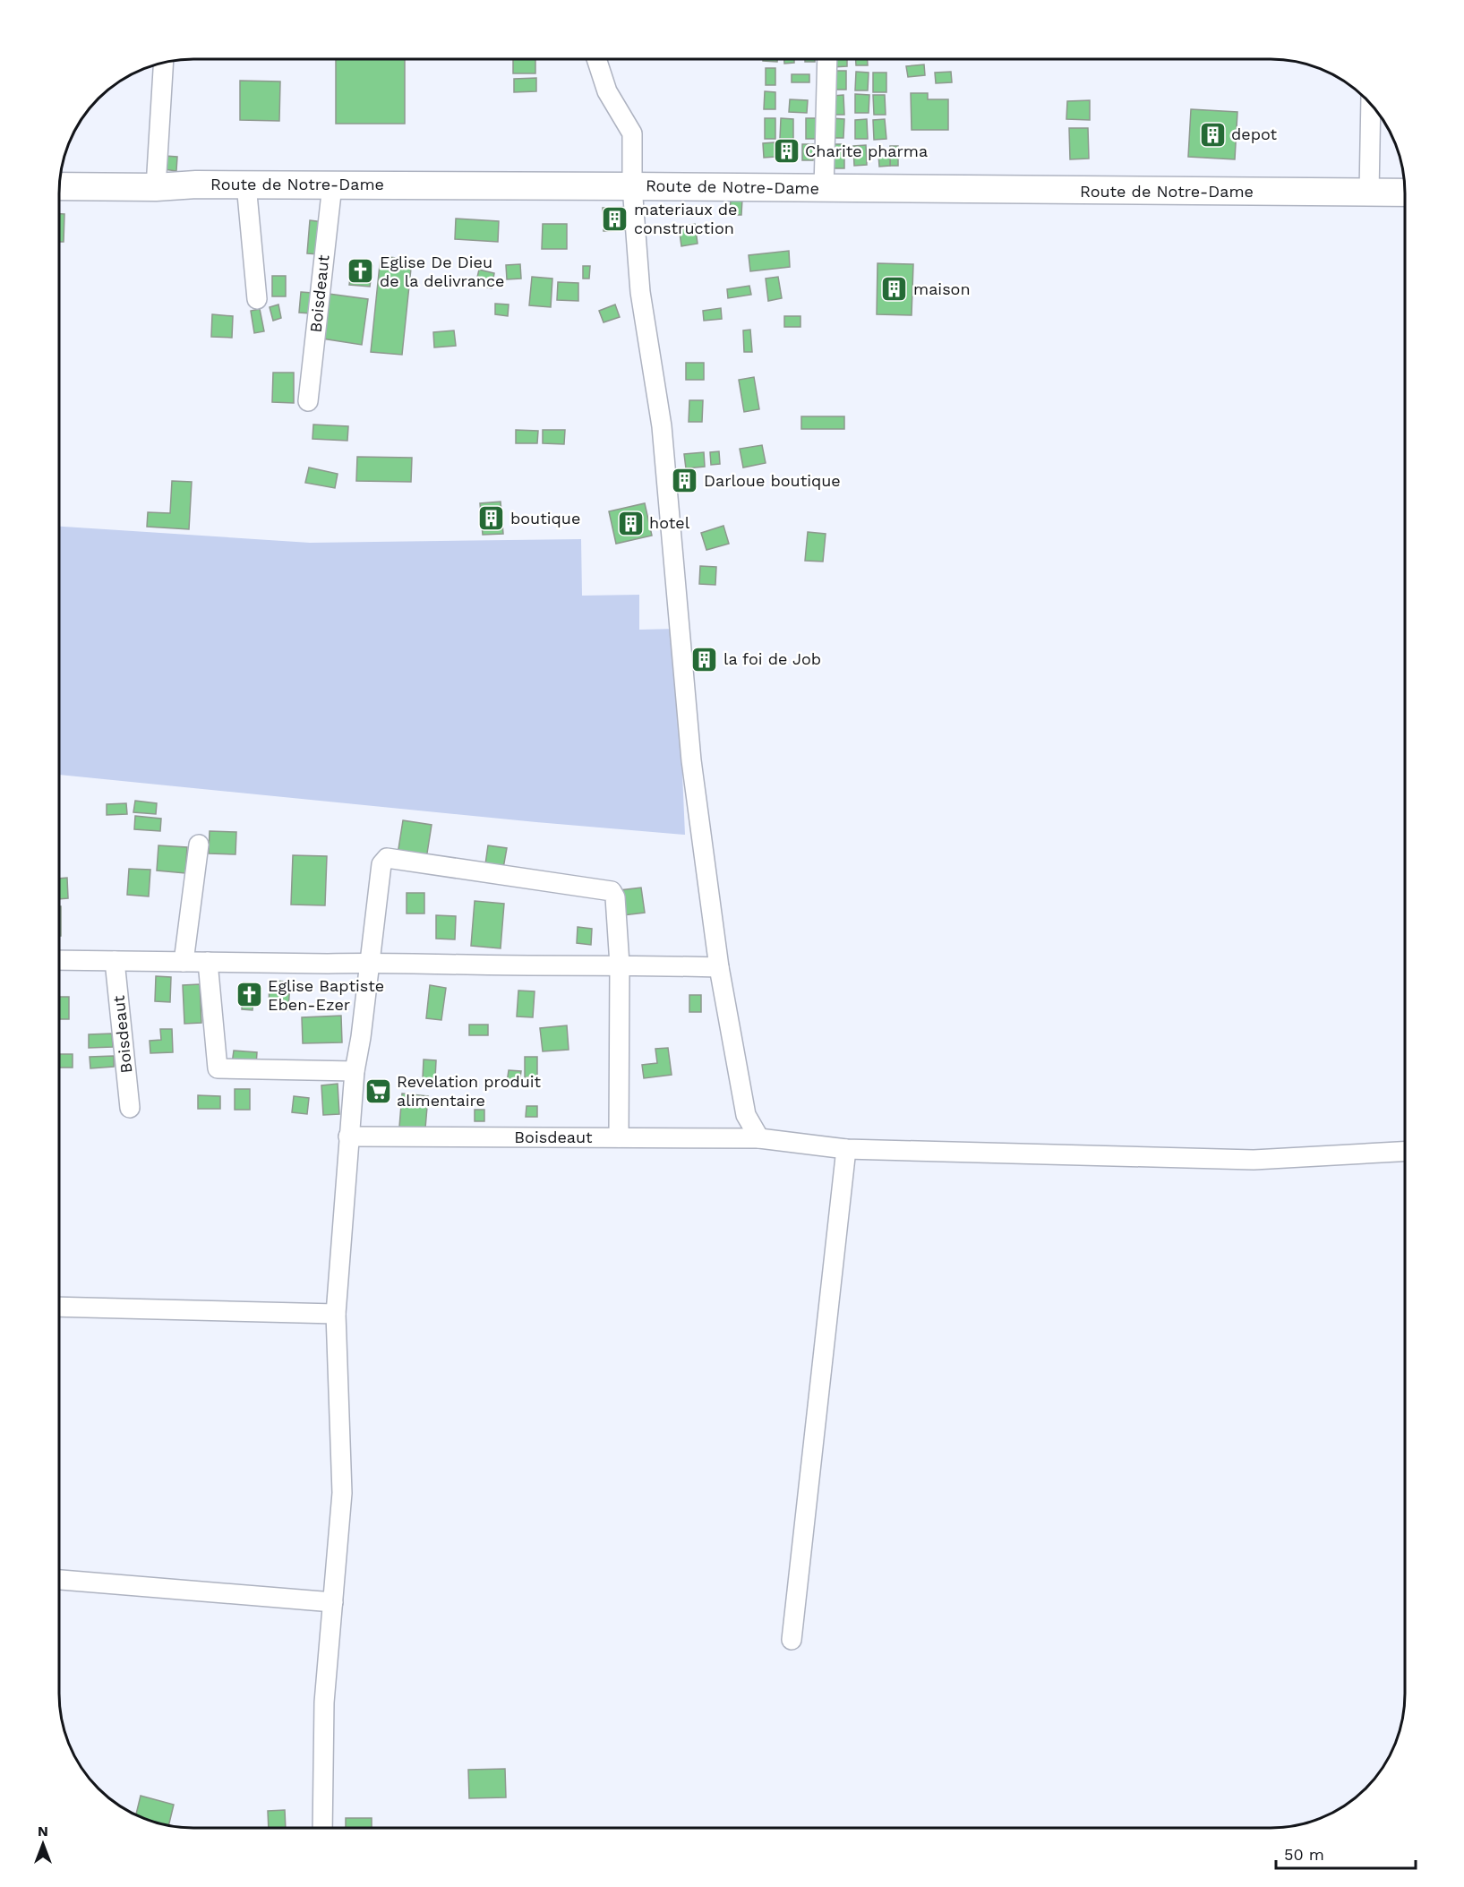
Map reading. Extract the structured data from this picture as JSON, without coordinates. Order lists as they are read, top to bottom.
{
  "streets": {
    "street": ["Route de Notre-Dame", "Boisdeaut"]
  },
  "crossings": [
    ["Route de Notre-Dame", "Boisdeaut"]
  ],
  "places": {
    "building": [
      "depot",
      "Charite pharma",
      "materiaux de construction",
      "maison",
      "Darloue boutique",
      "boutique",
      "hotel",
      "la foi de Job"
    ],
    "church": ["Eglise De Dieu de la delivrance", "Eglise Baptiste Eben-Ezer"],
    "supermarket": ["Revelation produit alimentaire"]
  },
  "scale_bar": "50 m",
  "north": "top"
}
